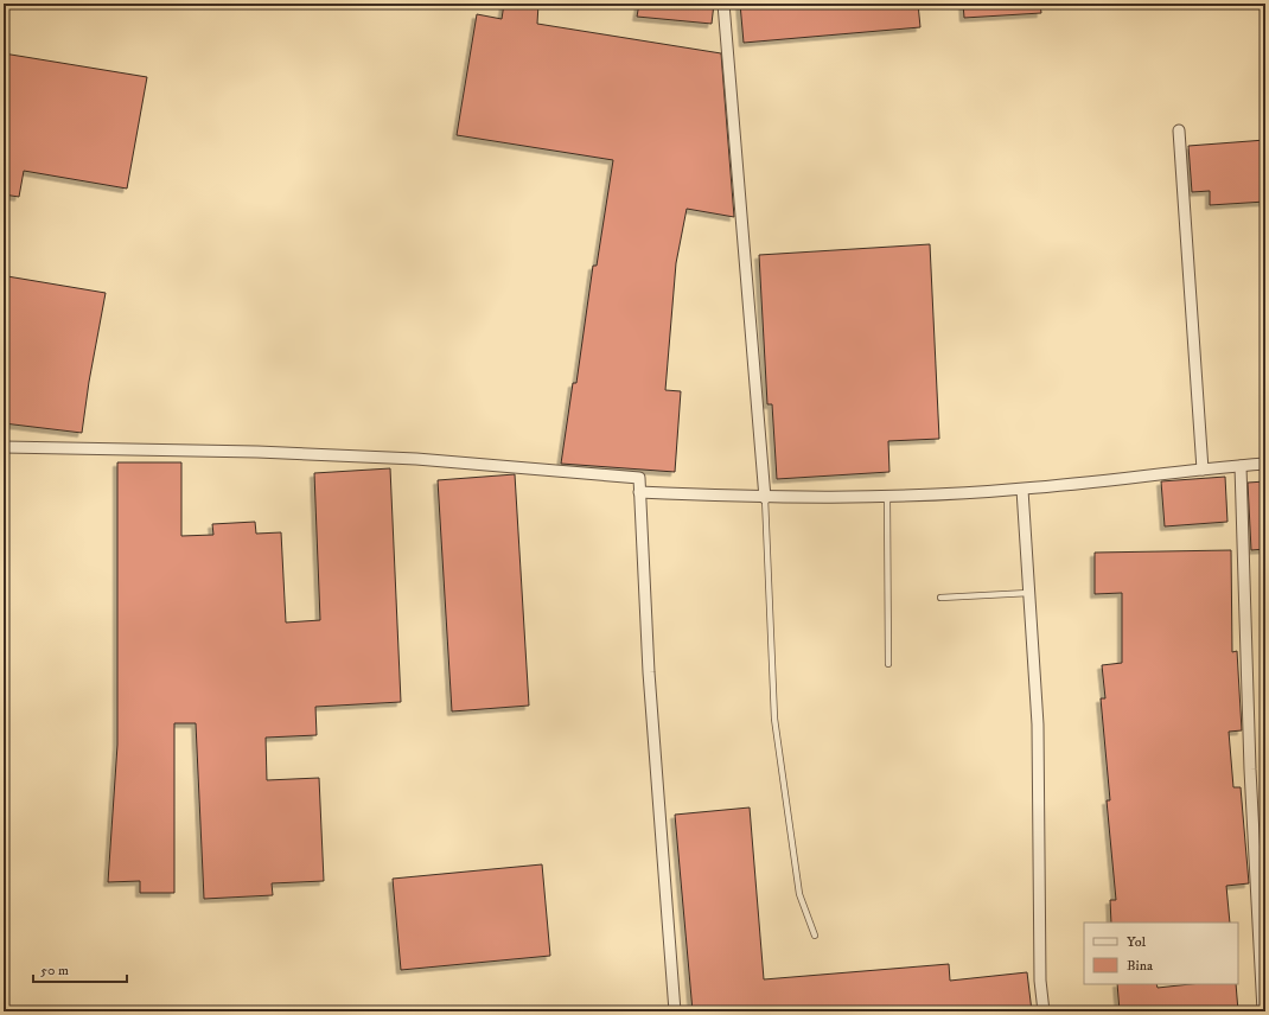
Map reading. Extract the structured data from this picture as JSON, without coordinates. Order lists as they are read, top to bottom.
{
  "legend": ["Yol", "Bina"],
  "scale_bar": "50 m"
}
